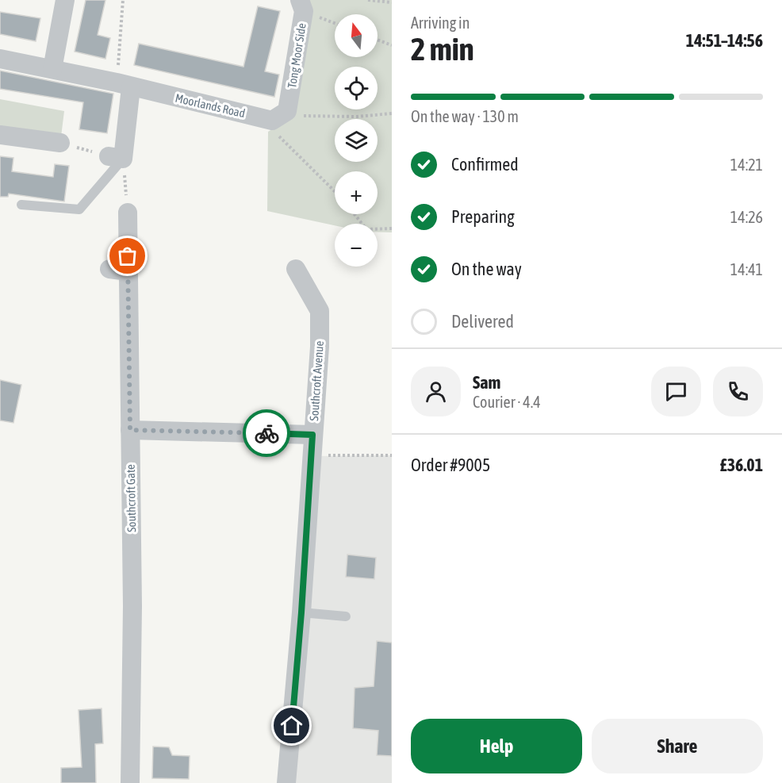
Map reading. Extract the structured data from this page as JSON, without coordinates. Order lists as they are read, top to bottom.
{
  "streets": {
    "street": [
      "Tong Moor Side",
      "Moorlands Road",
      "Southcroft Avenue",
      "Southcroft Gate"
    ]
  },
  "crossings": [
    ["Tong Moor Side", "Moorlands Road"]
  ],
  "north": "top",
  "page": {
    "heading": ["2 min", "Arriving in", "14:51–14:56"],
    "panel": [
      "Sam",
      "Courier · 4.4",
      "Order #9005",
      "£36.01"
    ],
    "map_buttons": ["+", "−"],
    "bar": "On the way · 130 m",
    "list": [
      ["Confirmed", "14:21"],
      ["Preparing", "14:26"],
      ["On the way", "14:41"],
      "Delivered"
    ],
    "buttons": ["Help", "Share"]
  }
}
